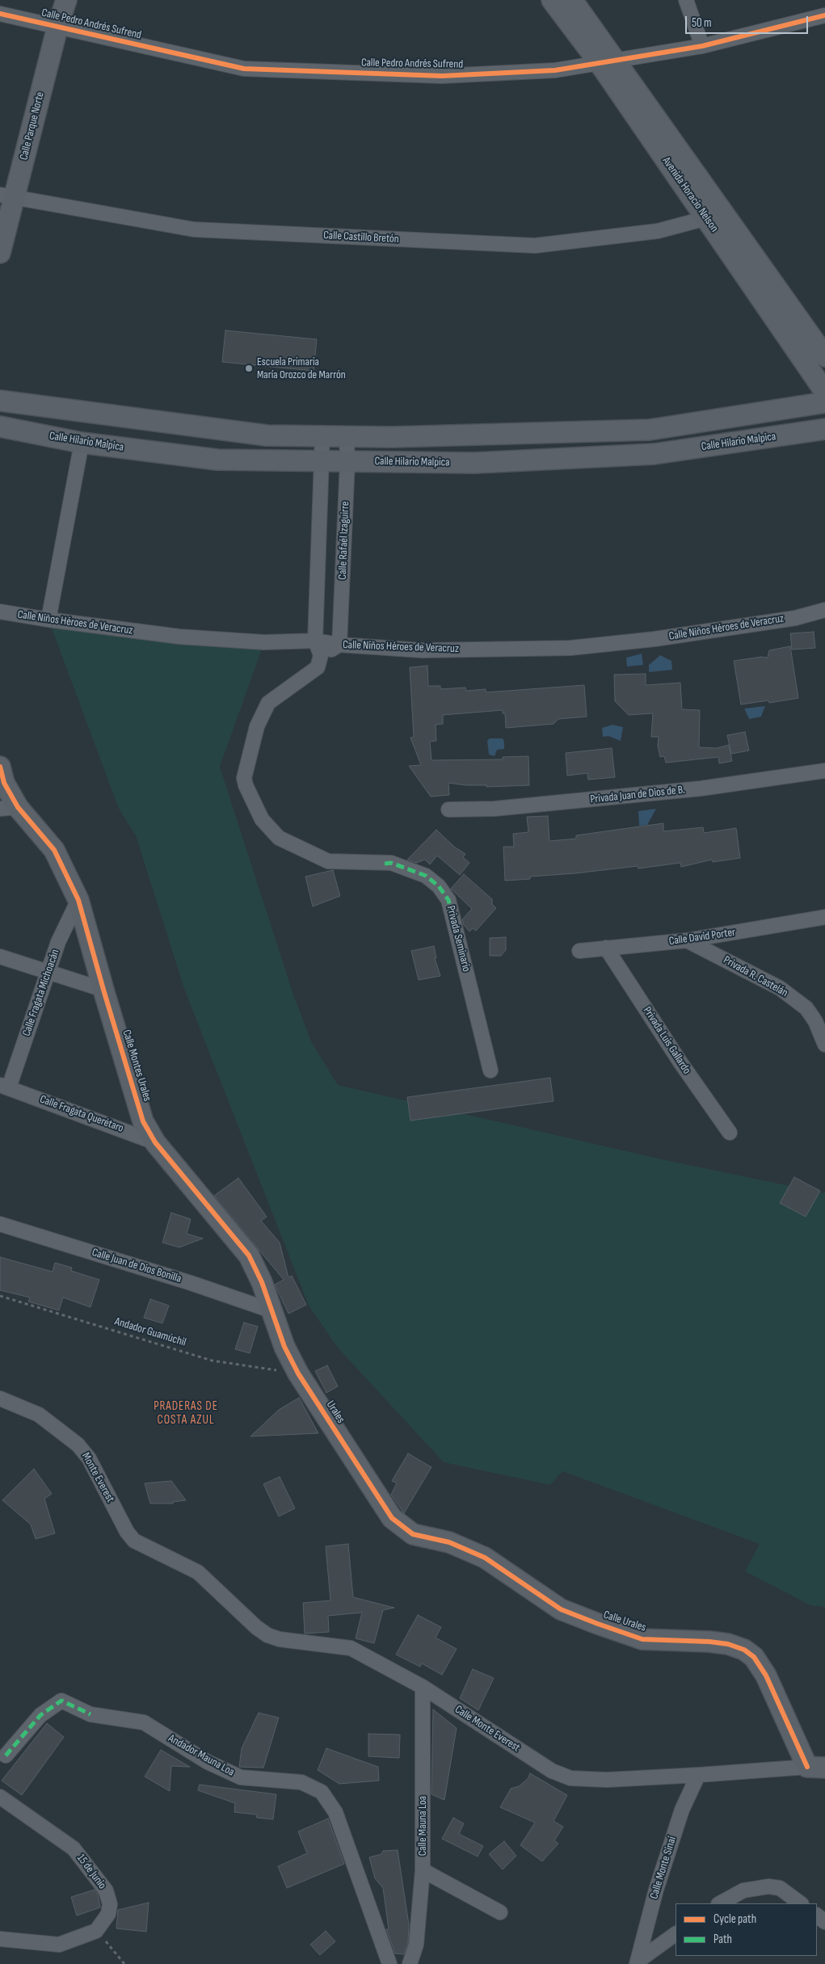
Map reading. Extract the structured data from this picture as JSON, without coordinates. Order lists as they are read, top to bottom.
{
  "streets": {
    "street": [
      "Calle Pedro Andrés Sufrend",
      "Calle Parque Norte",
      "Avenida Horacio Nelson",
      "Calle Castillo Bretón",
      "Calle Hilario Malpica",
      "Calle Rafaél Izaguirre",
      "Calle Niños Héroes de Veracruz",
      "Privada Juan de Dios de B.",
      "Calle David Porter",
      "Privada Seminario",
      "Privada R. Castelán",
      "Calle Fragata Michoacán",
      "Privada Luis Gallardo",
      "Calle Montes Urales",
      "Calle Fragata Querétaro",
      "Calle Juan de Dios Bonilla",
      "Urales",
      "Monte Everest",
      "Calle Urales",
      "Calle Monte Everest",
      "Andador Mauna Loa",
      "Calle Mauna Loa",
      "Calle Monte Sinaí",
      "15 de Junio"
    ],
    "path": ["Andador Guamúchil"]
  },
  "crossings": [
    ["Calle Pedro Andrés Sufrend", "Calle Parque Norte"],
    ["Calle Pedro Andrés Sufrend", "Avenida Horacio Nelson"],
    ["Calle Parque Norte", "Calle Castillo Bretón"],
    ["Avenida Horacio Nelson", "Calle Castillo Bretón"],
    ["Calle Hilario Malpica", "Calle Rafaél Izaguirre"],
    ["Calle Rafaél Izaguirre", "Calle Niños Héroes de Veracruz"],
    ["Calle David Porter", "Privada R. Castelán"],
    ["Calle David Porter", "Privada Luis Gallardo"],
    ["Calle Fragata Michoacán", "Calle Montes Urales"],
    ["Calle Fragata Michoacán", "Calle Fragata Querétaro"],
    ["Calle Montes Urales", "Calle Fragata Querétaro"],
    ["Calle Montes Urales", "Calle Juan de Dios Bonilla"],
    ["Calle Montes Urales", "Urales"],
    ["Calle Juan de Dios Bonilla", "Urales"],
    ["Andador Guamúchil", "Urales"],
    ["Urales", "Calle Urales"],
    ["Monte Everest", "Calle Monte Everest"],
    ["Calle Urales", "Calle Monte Everest"],
    ["Calle Monte Everest", "Calle Mauna Loa"],
    ["Calle Monte Everest", "Calle Monte Sinaí"]
  ],
  "districts": ["PRADERAS DE COSTA AZUL"],
  "places": ["Escuela Primaria María Orozco de Marrón"],
  "legend": ["Cycle path", "Path"],
  "scale_bar": "50 m"
}
